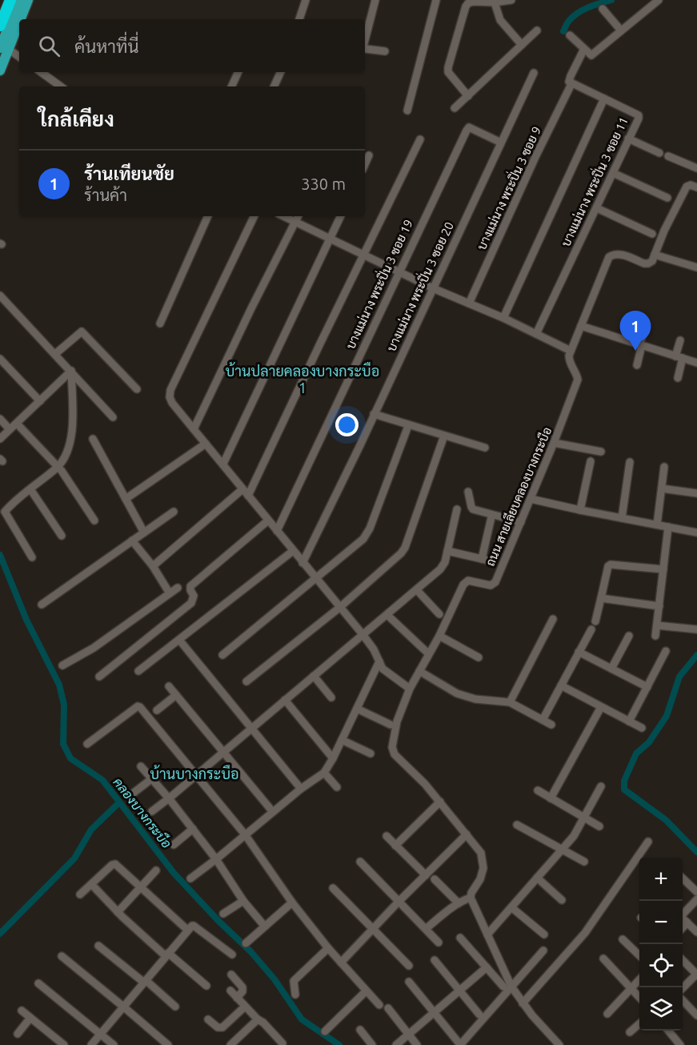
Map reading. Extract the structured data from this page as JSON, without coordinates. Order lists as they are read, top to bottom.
{
  "streets": {
    "street": [
      "บางแม่นาง พระปิ่น 3 ซอย 11",
      "บางแม่นาง พระปิ่น 3 ซอย 9",
      "บางแม่นาง พระปิ่น 3 ซอย 19",
      "บางแม่นาง พระปิ่น 3 ซอย 20",
      "ถนน สายเลียบคลองบางกระบือ"
    ]
  },
  "crossings": [
    ["บางแม่นาง พระปิ่น 3 ซอย 11", "บางแม่นาง พระปิ่น 3 ซอย 9"],
    ["บางแม่นาง พระปิ่น 3 ซอย 19", "บางแม่นาง พระปิ่น 3 ซอย 20"]
  ],
  "districts": ["บ้านปลายคลองบางกระบือ 1", "บ้านบางกระบือ"],
  "water": ["คลองบางกระบือ"],
  "page": {
    "search": "ค้นหาที่นี่",
    "heading": "ใกล้เคียง",
    "list": [
      {
        "mark": "1",
        "name": "ร้านเทียนชัย",
        "note": "ร้านค้า",
        "value": "330 m"
      }
    ],
    "pins": "1",
    "map_buttons": ["+", "−"]
  }
}
